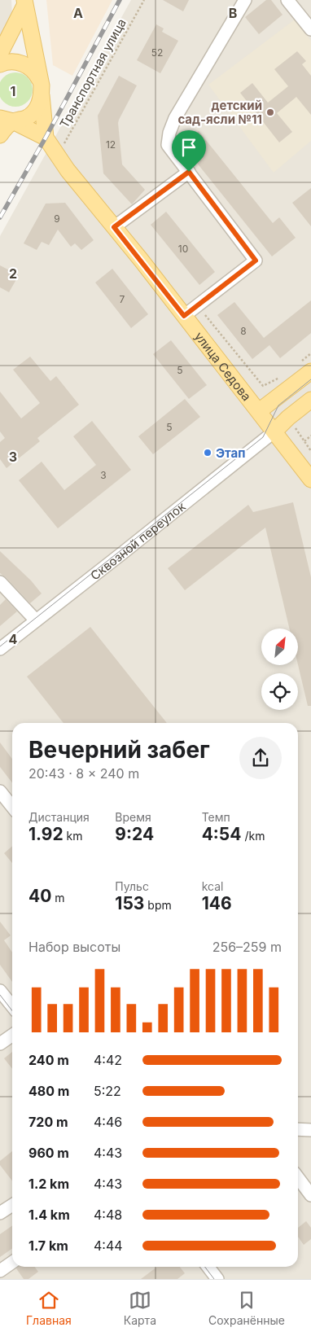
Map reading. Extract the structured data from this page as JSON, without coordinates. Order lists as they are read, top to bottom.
{
  "streets": {
    "main road": ["улица Седова"],
    "street": ["Сквозной переулок"],
    "path": ["Транспортная улица"]
  },
  "crossings": [
    ["Транспортная улица", "улица Седова"],
    ["улица Седова", "Сквозной переулок"]
  ],
  "places": ["детский сад-ясли №11", "Этап"],
  "house_numbers": [
    "52",
    "12",
    "9",
    "10",
    "7",
    "8",
    "5",
    "5",
    "3"
  ],
  "north": "top right",
  "page": {
    "heading": ["Вечерний забег", "20:43 · 8 × 240 m"],
    "stats": [
      ["Дистанция", "1.92 km"],
      ["Время", "9:24"],
      ["Темп", "4:54 /km"],
      ["40 m"],
      ["Пульс", "153 bpm"],
      ["kcal", "146"]
    ],
    "chart": ["Набор высоты", "256–259 m"],
    "list": [
      {
        "name": "240 m",
        "note": "4:42"
      },
      {
        "name": "480 m",
        "note": "5:22"
      },
      {
        "name": "720 m",
        "note": "4:46"
      },
      {
        "name": "960 m",
        "note": "4:43"
      },
      {
        "name": "1.2 km",
        "note": "4:43"
      },
      {
        "name": "1.4 km",
        "note": "4:48"
      },
      {
        "name": "1.7 km",
        "note": "4:44"
      }
    ],
    "tabs": ["Главная", "Карта", "Сохранённые"]
  },
  "grid": {
    "columns": ["A", "B"],
    "rows": [
      "1",
      "2",
      "3",
      "4"
    ]
  }
}
